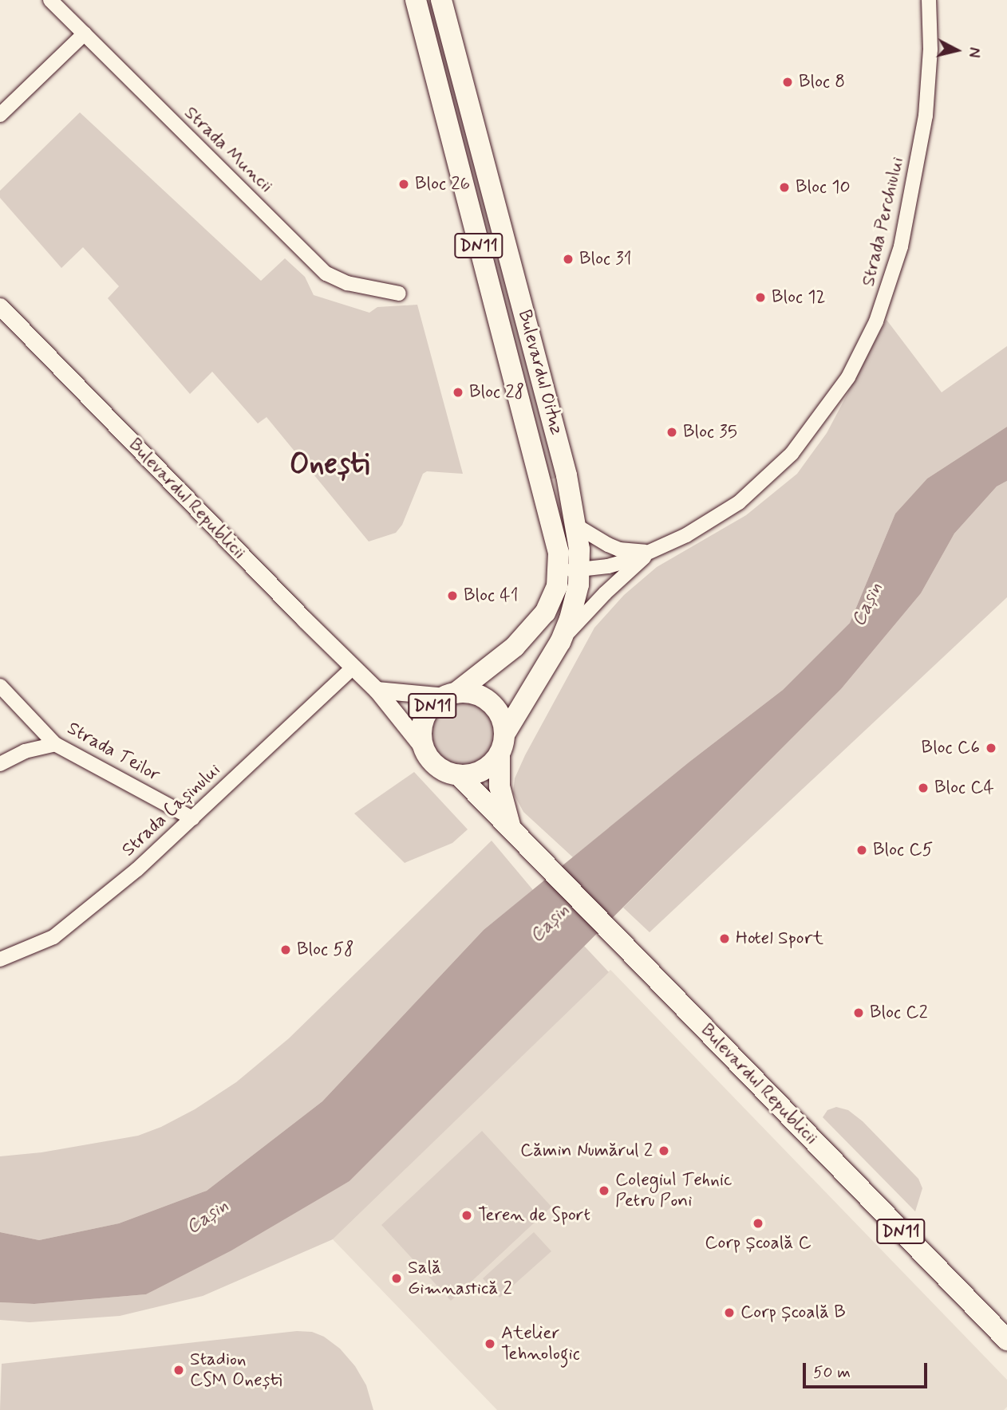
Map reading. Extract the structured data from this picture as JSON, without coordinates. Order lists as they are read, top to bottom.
{
  "streets": {
    "main road": ["DN11", "Bulevardul Oituz", "Bulevardul Republicii"],
    "street": [
      "Strada Muncii",
      "Strada Perchiului",
      "Strada Teilor",
      "Strada Cașinului"
    ]
  },
  "crossings": [
    ["Strada Perchiului", "Bulevardul Oituz"],
    ["DN11", "Bulevardul Oituz"],
    ["DN11", "Bulevardul Republicii"],
    ["Bulevardul Oituz", "Bulevardul Republicii"],
    ["Bulevardul Republicii", "Strada Cașinului"],
    ["Strada Teilor", "Strada Cașinului"]
  ],
  "districts": ["Onești"],
  "water": ["Cașin"],
  "places": [
    "Bloc 8",
    "Bloc 26",
    "Bloc 10",
    "Bloc 31",
    "Bloc 12",
    "Bloc 28",
    "Bloc 35",
    "Bloc 41",
    "Bloc C6",
    "Bloc C4",
    "Bloc C5",
    "Hotel Sport",
    "Bloc 58",
    "Bloc C2",
    "Cămin Numărul 2",
    "Colegiul Tehnic Petru Poni",
    "Teren de Sport",
    "Corp Școală C",
    "Sală Gimnastică 2",
    "Corp Școală B",
    "Atelier Tehnologic",
    "Stadion CSM Onești"
  ],
  "scale_bar": "50 m",
  "north": "right"
}
